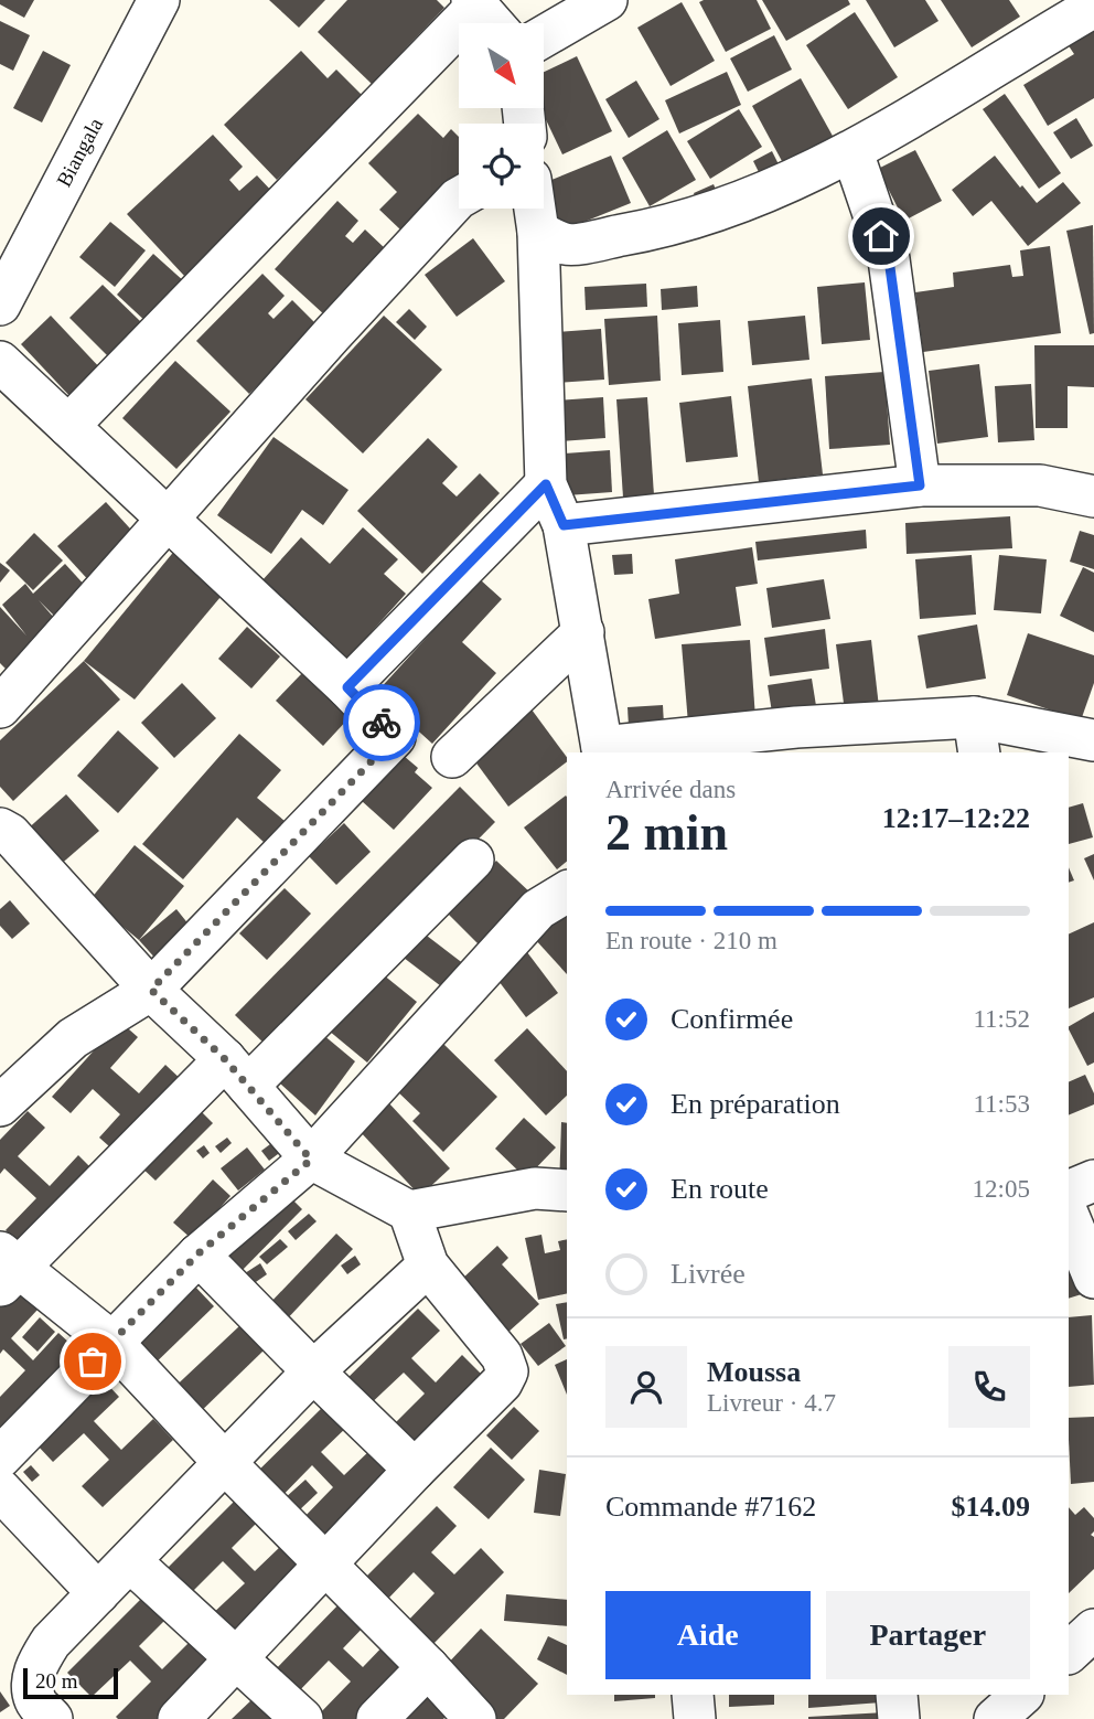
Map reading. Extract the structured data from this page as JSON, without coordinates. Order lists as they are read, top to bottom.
{
  "streets": {
    "street": ["Biangala"]
  },
  "scale_bar": "20 m",
  "north": "bottom right",
  "page": {
    "heading": ["2 min", "Arrivée dans", "12:17–12:22"],
    "panel": [
      "Moussa",
      "Livreur · 4.7",
      "Commande #7162",
      "$14.09"
    ],
    "bar": "En route · 210 m",
    "list": [
      ["Confirmée", "11:52"],
      ["En préparation", "11:53"],
      ["En route", "12:05"],
      "Livrée"
    ],
    "buttons": ["Aide", "Partager"],
    "scale": "20 m"
  }
}
